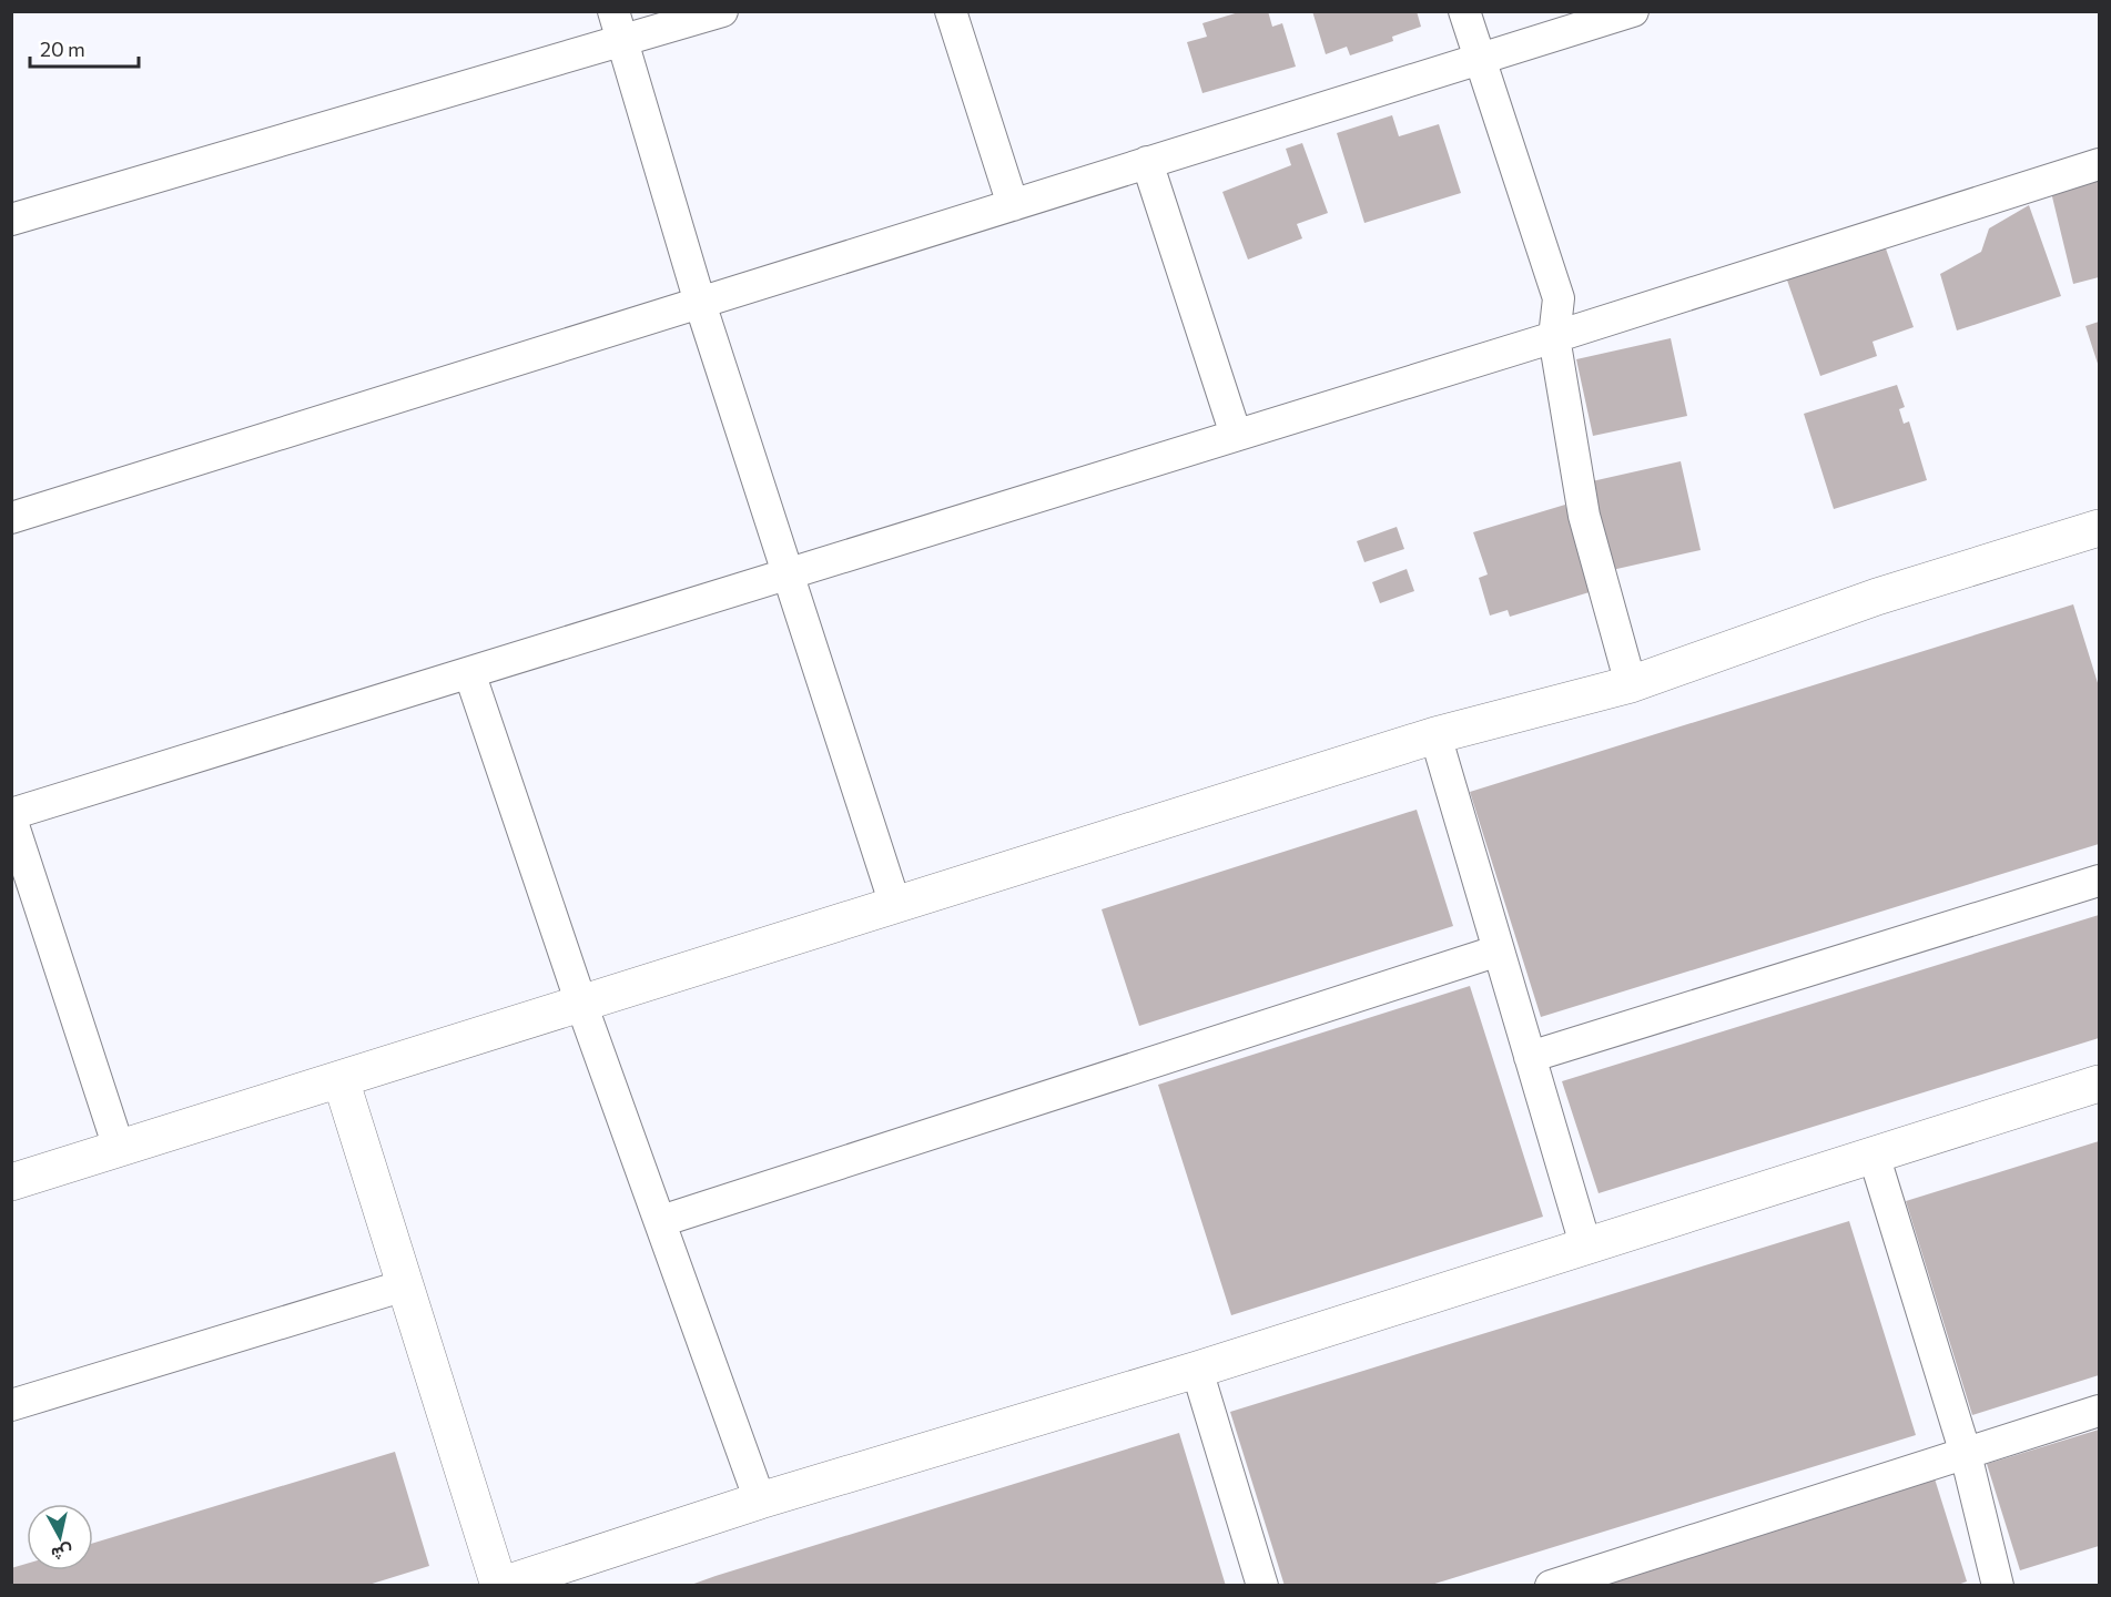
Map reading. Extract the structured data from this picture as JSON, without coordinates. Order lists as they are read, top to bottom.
{
  "scale_bar": "20 m",
  "north": "bottom"
}
